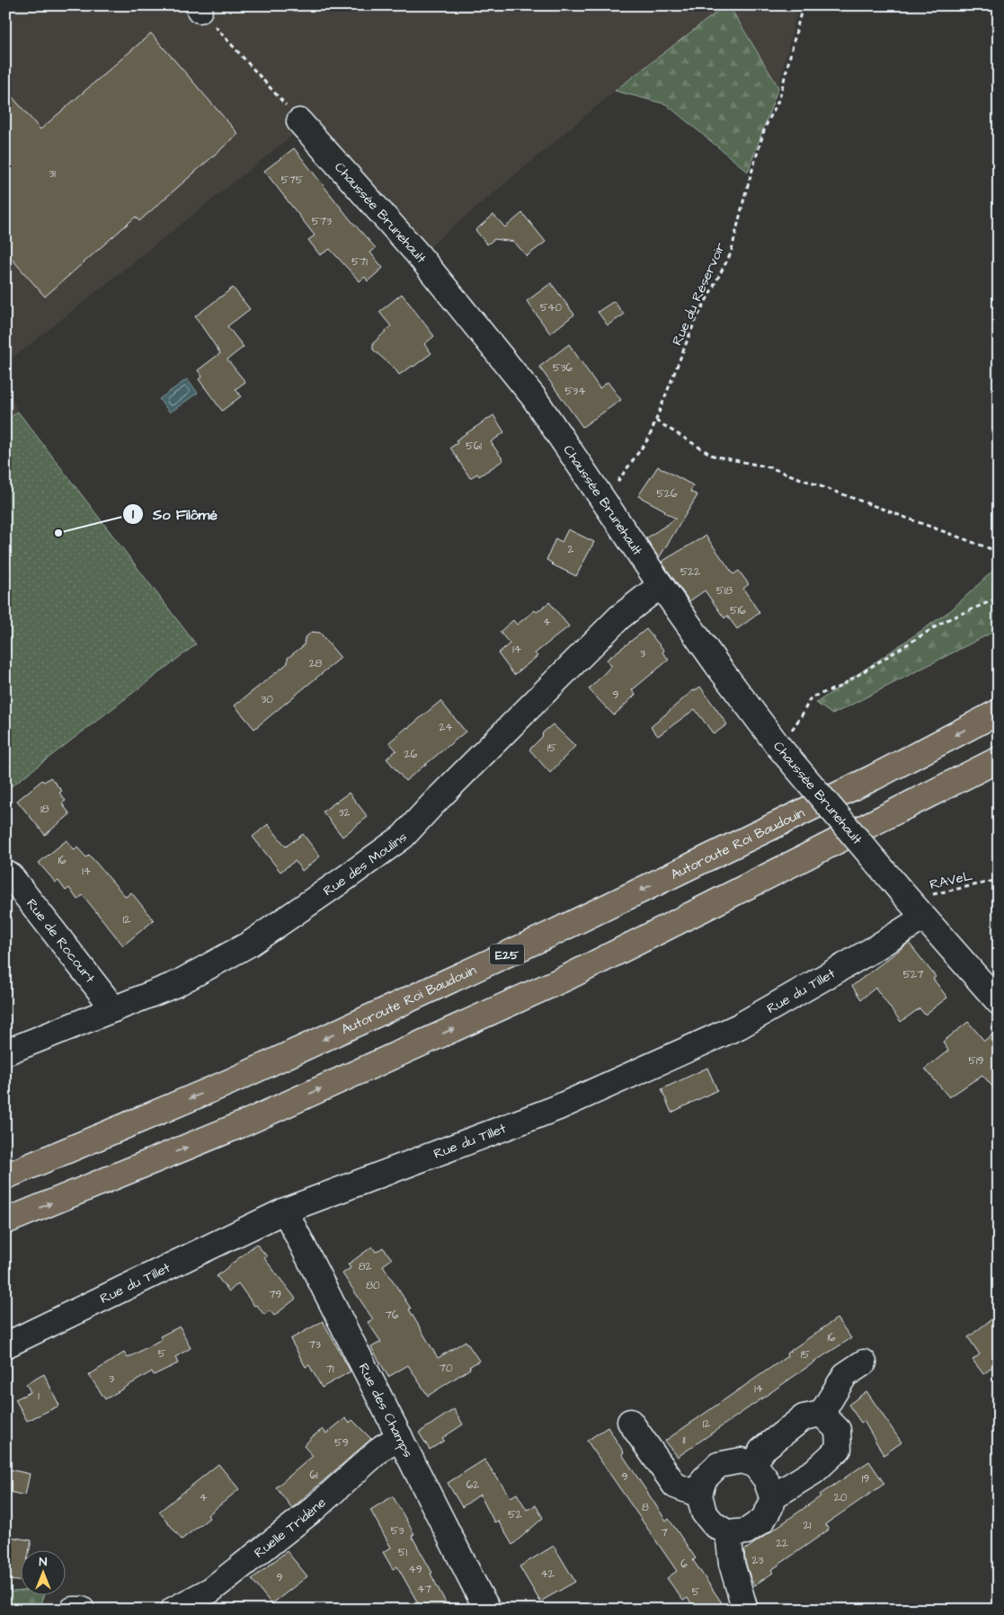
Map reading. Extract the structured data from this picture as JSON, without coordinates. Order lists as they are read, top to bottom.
{
  "streets": {
    "highway": ["Autoroute Roi Baudouin", "E25"],
    "street": [
      "Chaussée Brunehault",
      "Rue des Moulins",
      "Rue de Rocourt",
      "Rue du Tillet",
      "Rue des Champs",
      "Ruelle Tridène"
    ],
    "path": ["Rue du Réservoir", "RAVeL"]
  },
  "crossings": [
    ["Chaussée Brunehault", "Rue du Réservoir"],
    ["Chaussée Brunehault", "Rue des Moulins"],
    ["Chaussée Brunehault", "RAVeL"],
    ["Chaussée Brunehault", "Rue du Tillet"],
    ["Rue des Moulins", "Rue de Rocourt"],
    ["RAVeL", "Rue du Tillet"],
    ["Rue du Tillet", "Rue des Champs"],
    ["Rue des Champs", "Ruelle Tridène"]
  ],
  "places": ["So Filômé"],
  "house_numbers": [
    "31",
    "575",
    "573",
    "571",
    "540",
    "536",
    "534",
    "561",
    "526",
    "2",
    "522",
    "518",
    "516",
    "4",
    "14",
    "3",
    "28",
    "9",
    "30",
    "24",
    "15",
    "26",
    "18",
    "32",
    "16",
    "14",
    "12",
    "527",
    "519",
    "82",
    "80",
    "79",
    "76",
    "16",
    "73",
    "5",
    "15",
    "70",
    "71",
    "3",
    "14",
    "1",
    "12",
    "11",
    "59",
    "61",
    "9",
    "19",
    "62",
    "4",
    "20",
    "8",
    "52",
    "21",
    "53",
    "7",
    "22",
    "51",
    "23",
    "6",
    "49",
    "42",
    "9",
    "47",
    "5"
  ],
  "north": "top"
}
